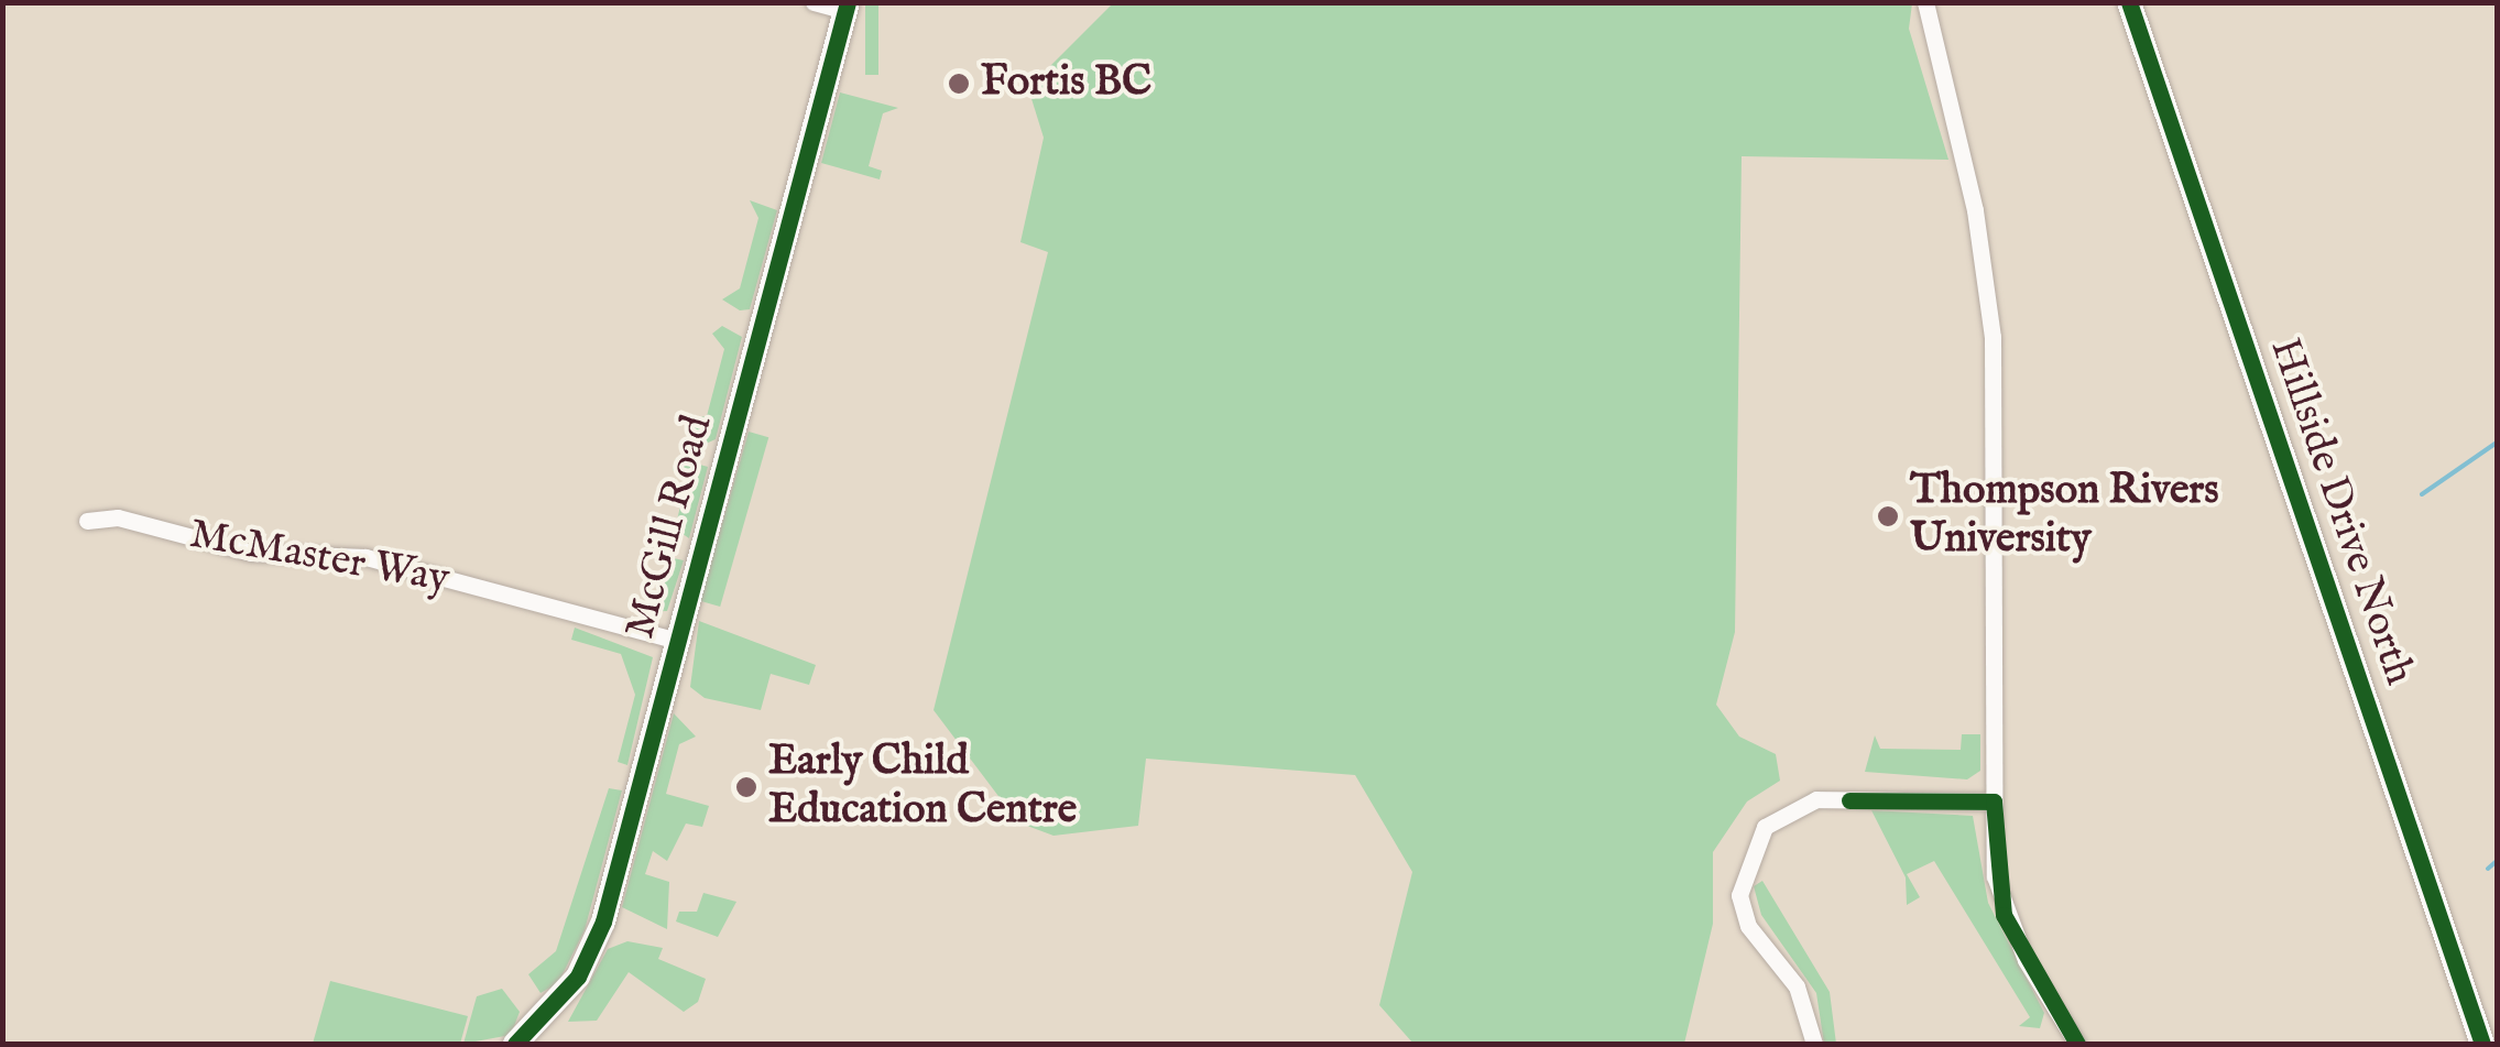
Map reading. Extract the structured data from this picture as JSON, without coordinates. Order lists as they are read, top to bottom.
{
  "streets": {
    "street": ["Hillside Drive North", "McGill Road", "McMaster Way"]
  },
  "crossings": [
    ["McGill Road", "McMaster Way"]
  ],
  "places": ["Fortis BC", "Thompson Rivers University", "Early Child Education Centre"]
}
